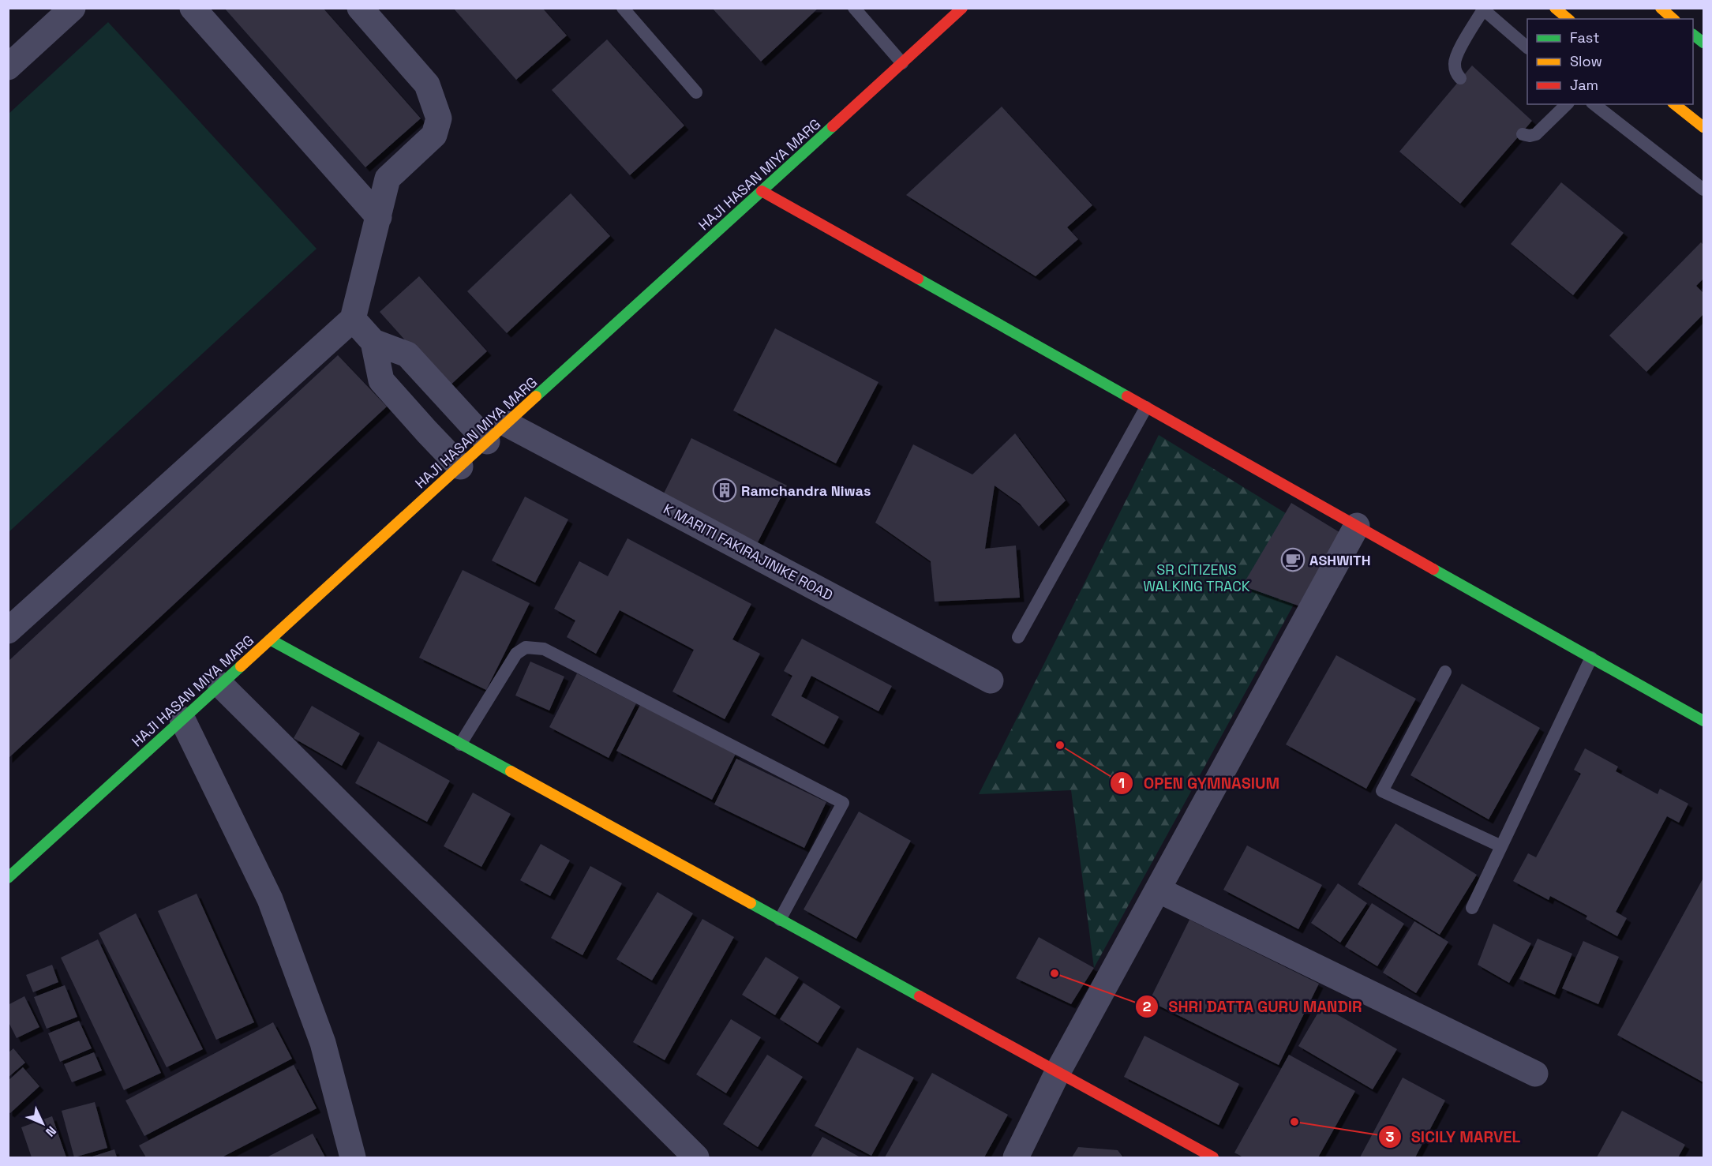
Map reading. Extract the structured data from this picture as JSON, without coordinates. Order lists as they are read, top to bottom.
{
  "streets": {
    "street": ["HAJI HASAN MIYA MARG", "K MARITI FAKIRAJINIKE ROAD"]
  },
  "crossings": [
    ["HAJI HASAN MIYA MARG", "K MARITI FAKIRAJINIKE ROAD"]
  ],
  "parks": ["SR CITIZENS WALKING TRACK"],
  "places": {
    "building": ["Ramchandra Niwas"],
    "cafe": ["ASHWITH"],
    "other": ["OPEN GYMNASIUM", "SHRI DATTA GURU MANDIR", "SICILY MARVEL"]
  },
  "legend": ["Fast", "Slow", "Jam"],
  "north": "bottom right"
}
